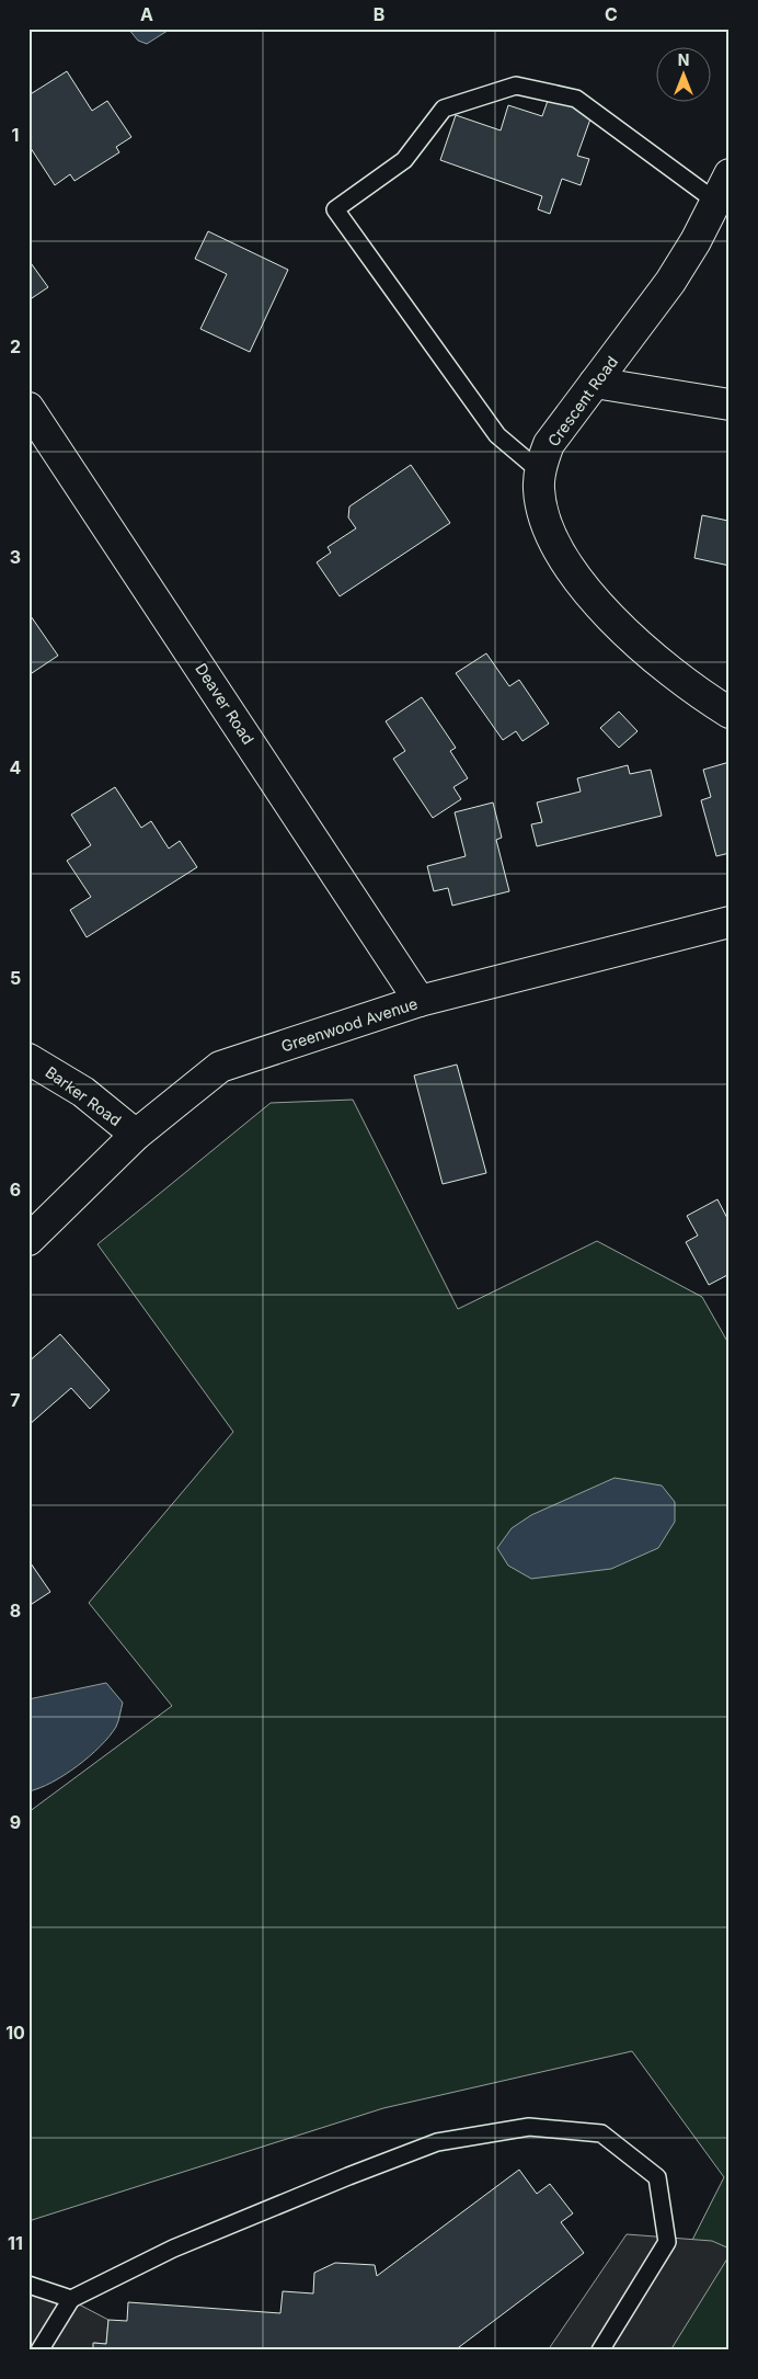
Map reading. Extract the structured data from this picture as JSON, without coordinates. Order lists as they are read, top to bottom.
{
  "streets": {
    "street": [
      "Crescent Road",
      "Deaver Road",
      "Greenwood Avenue",
      "Barker Road"
    ]
  },
  "crossings": [
    ["Deaver Road", "Greenwood Avenue"],
    ["Greenwood Avenue", "Barker Road"]
  ],
  "north": "top",
  "grid": {
    "columns": ["A", "B", "C"],
    "rows": [
      "1",
      "2",
      "3",
      "4",
      "5",
      "6",
      "7",
      "8",
      "9",
      "10",
      "11"
    ]
  }
}
